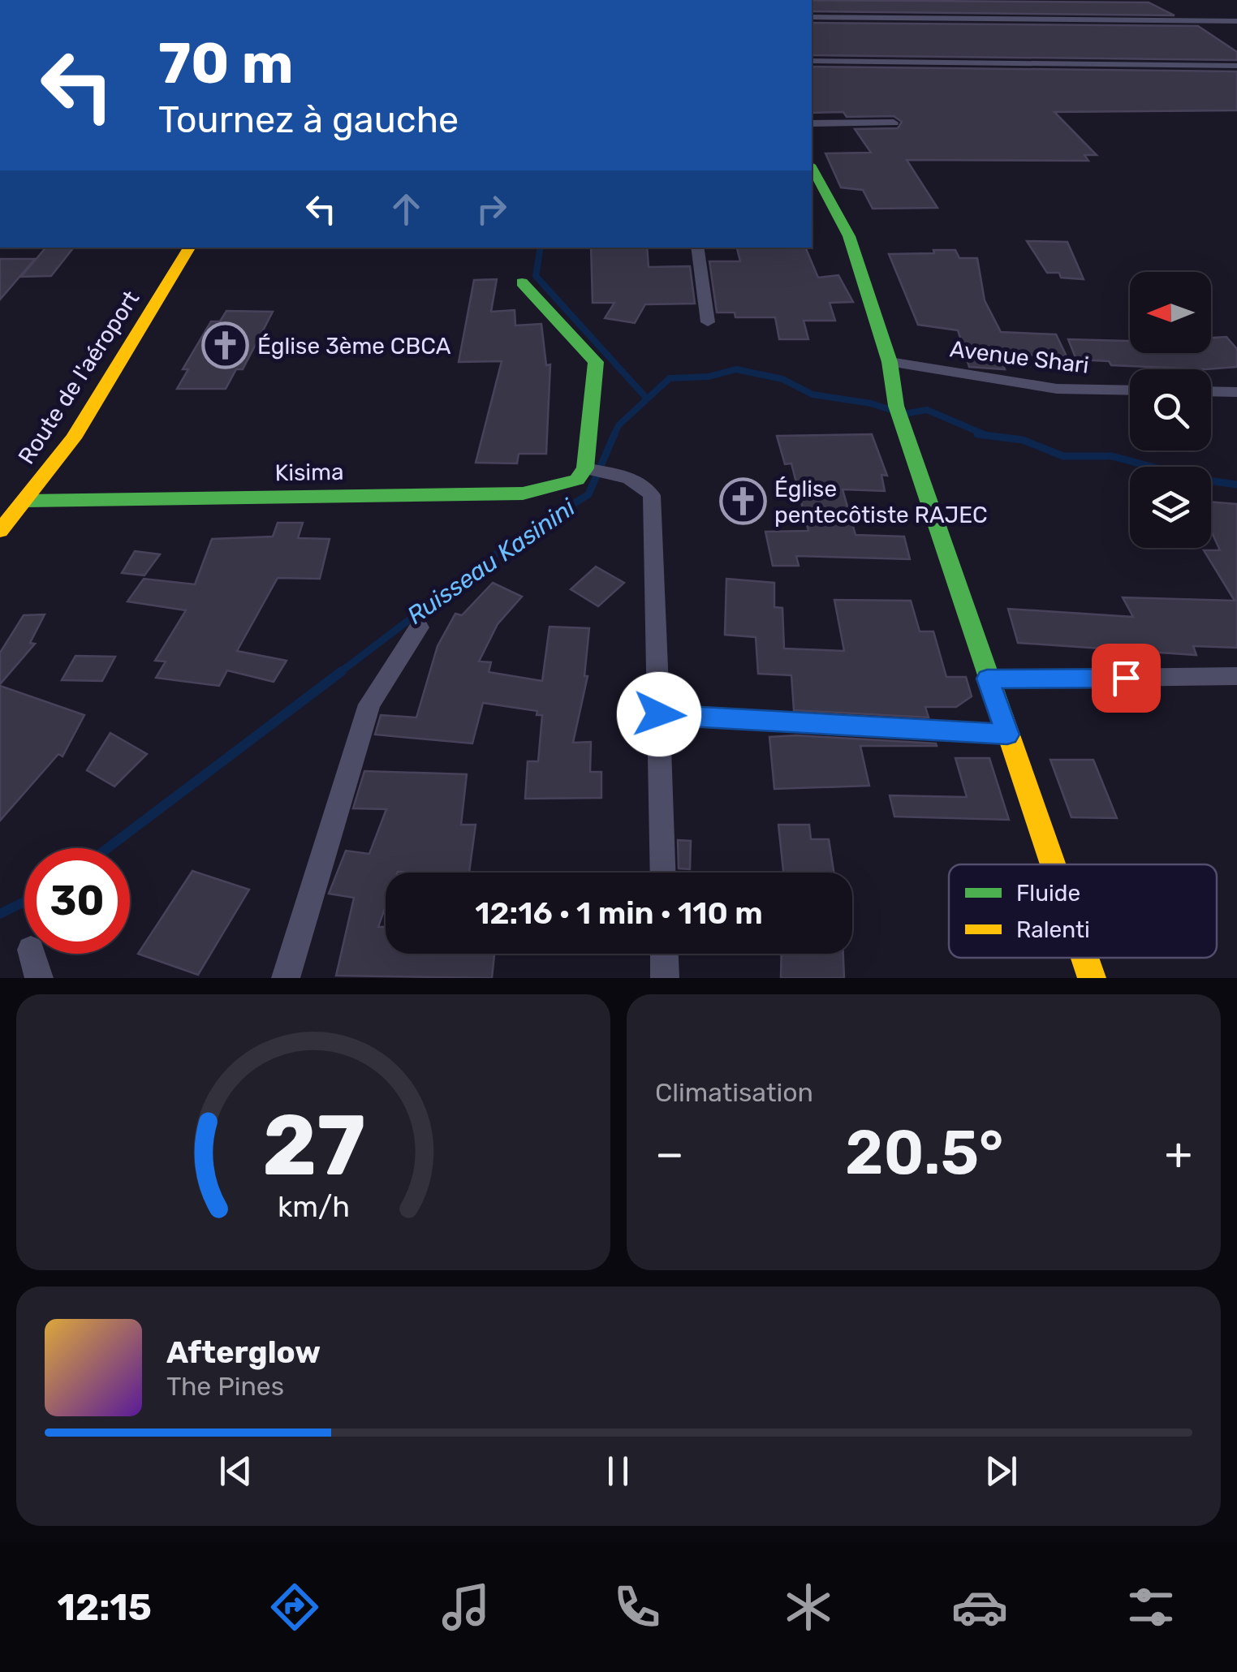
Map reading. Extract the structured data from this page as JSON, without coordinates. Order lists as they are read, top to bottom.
{
  "streets": {
    "street": ["Avenue Shari", "Route de l'aéroport", "Kisima"]
  },
  "crossings": [
    ["Route de l'aéroport", "Kisima"]
  ],
  "water": ["Ruisseau Kasinini"],
  "places": {
    "church": ["Église 3ème CBCA", "Église pentecôtiste RAJEC"]
  },
  "legend": ["Fluide", "Ralenti"],
  "north": "left",
  "page": {
    "turn": ["70 m", "Tournez à gauche"],
    "limit": "30",
    "trip": "12:16 · 1 min · 110 m",
    "tile": "Climatisation",
    "heat": ["−", "20.5°", "+"],
    "song": ["Afterglow", "The Pines"],
    "tabs": "12:15",
    "gauge": ["27", "km/h"]
  }
}
